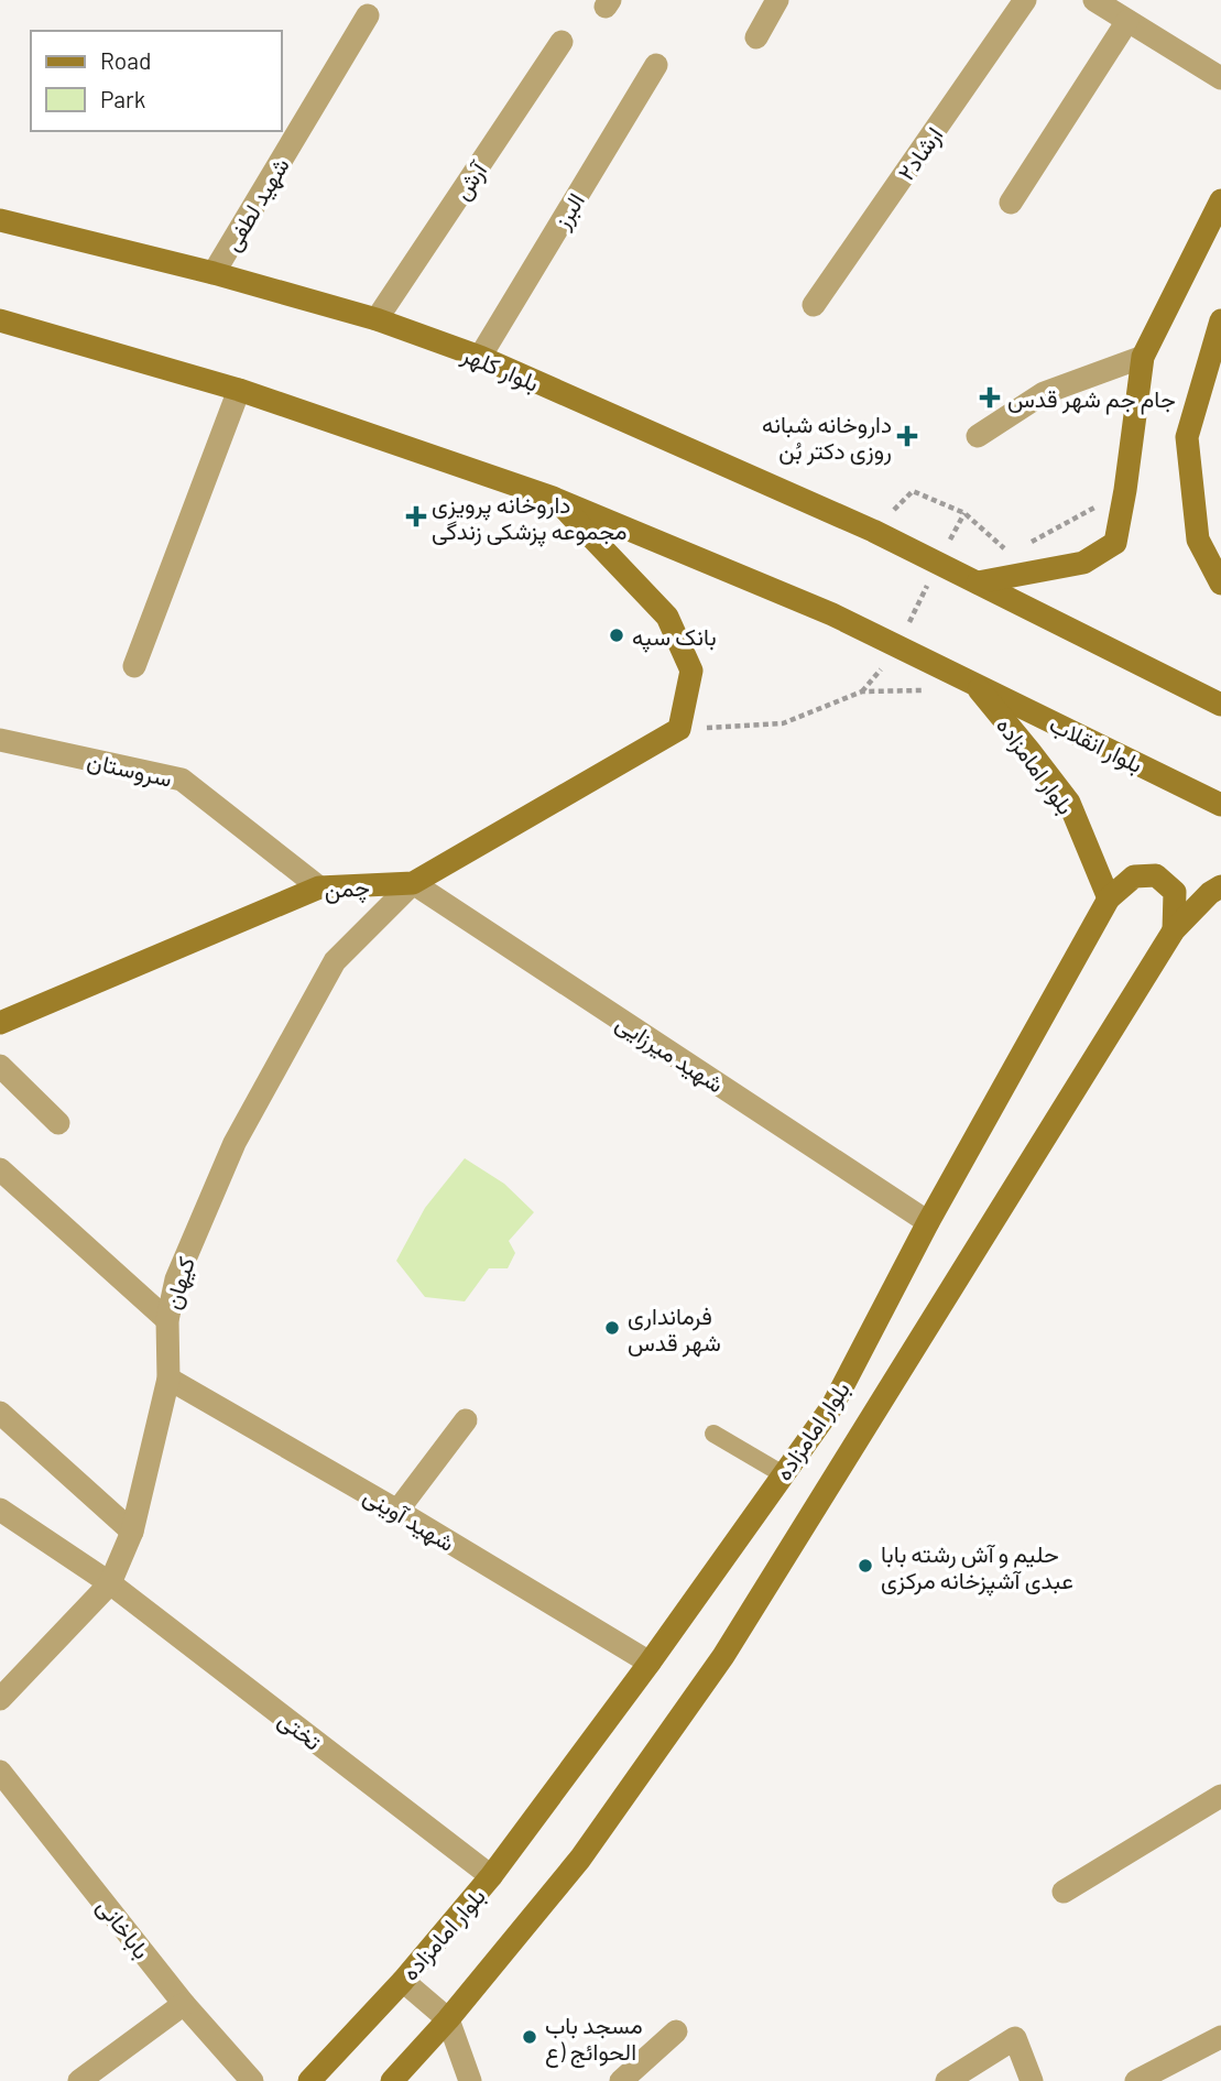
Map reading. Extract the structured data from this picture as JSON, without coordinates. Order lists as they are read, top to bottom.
{
  "streets": {
    "main road": [
      "بلوار کلهر",
      "بلوار انقلاب",
      "بلوار امامزاده",
      "چمن"
    ],
    "street": [
      "ارشاد۲",
      "آرش",
      "شهید لطفی",
      "البرز",
      "سروستان",
      "شهید میرزایی",
      "کیهان",
      "شهید آوینی",
      "تختی",
      "باباخانی"
    ]
  },
  "crossings": [
    ["آرش", "بلوار کلهر"],
    ["شهید لطفی", "بلوار کلهر"],
    ["البرز", "بلوار کلهر"],
    ["بلوار انقلاب", "بلوار امامزاده"],
    ["بلوار امامزاده", "شهید میرزایی"],
    ["بلوار امامزاده", "شهید آوینی"],
    ["بلوار امامزاده", "تختی"],
    ["سروستان", "چمن"],
    ["چمن", "شهید میرزایی"],
    ["چمن", "کیهان"],
    ["شهید میرزایی", "کیهان"],
    ["کیهان", "شهید آوینی"],
    ["کیهان", "تختی"]
  ],
  "places": {
    "health": ["جام جم شهر قدس", "داروخانه شبانه روزی دکتر بُن", "داروخانه پرویزی مجموعه پزشکی زندگی"],
    "other": [
      "بانک سپه",
      "فرمانداری شهر قدس",
      "حلیم و آش رشته بابا عبدی آشپزخانه مرکزی",
      "مسجد باب الحوائج (ع"
    ]
  },
  "legend": ["Road", "Park"]
}
